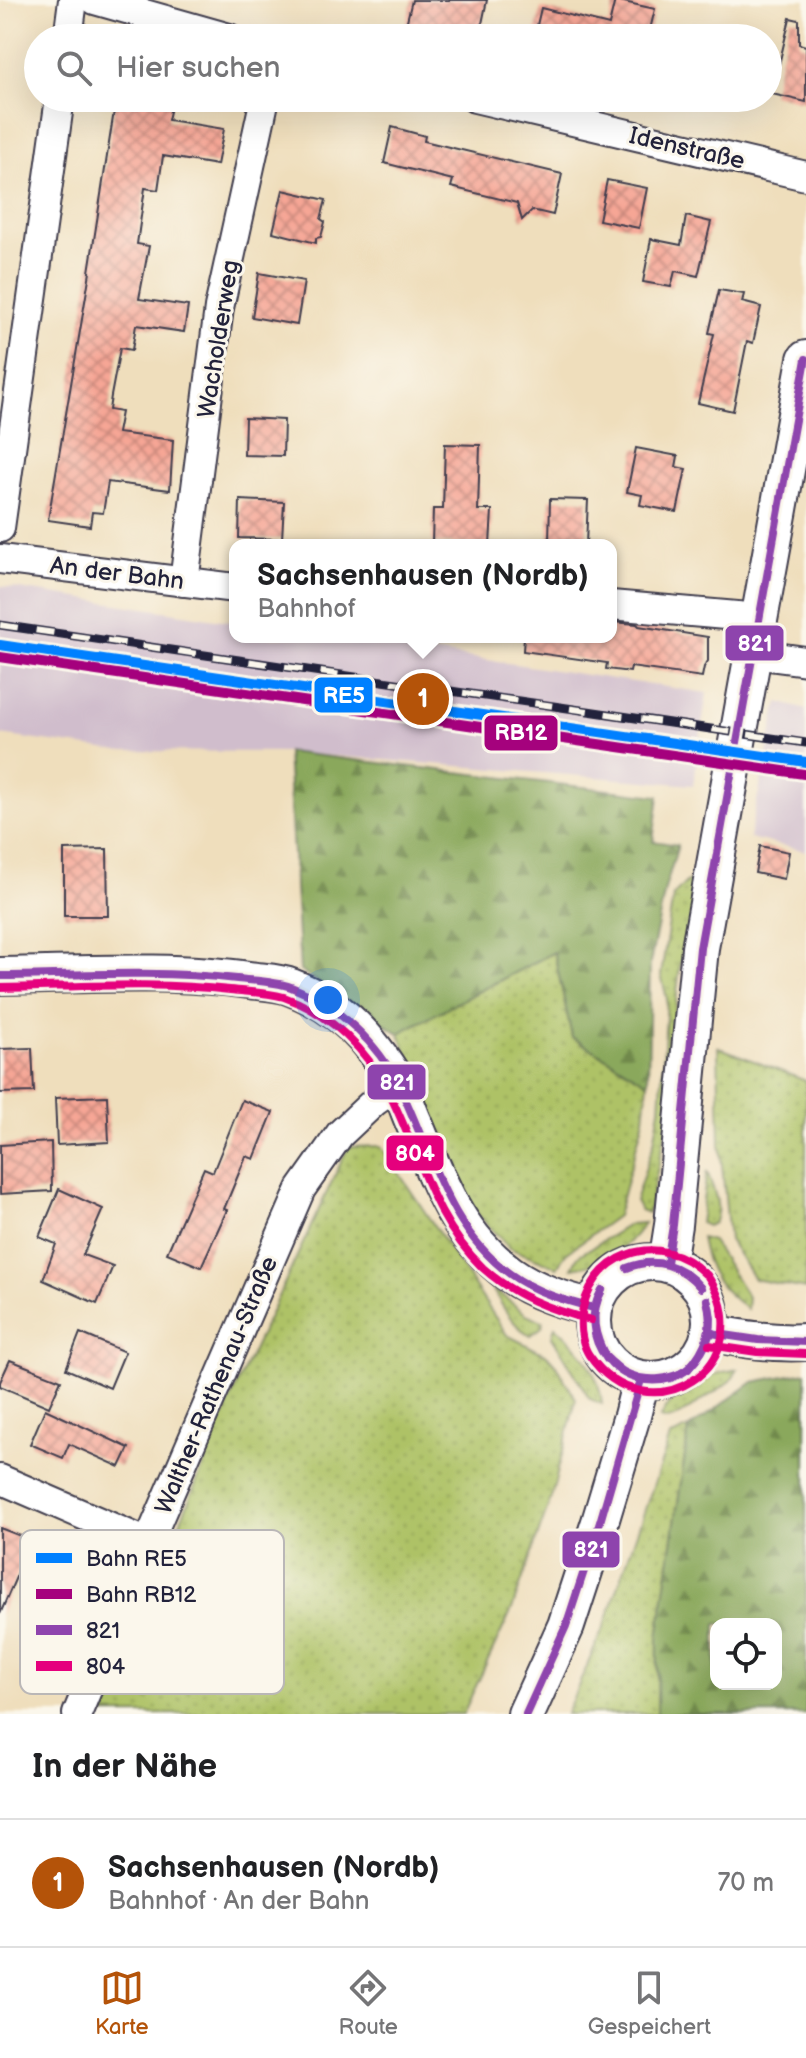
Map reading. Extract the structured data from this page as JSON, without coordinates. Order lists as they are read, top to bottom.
{
  "streets": {
    "street": [
      "Idenstraße",
      "Wacholderweg",
      "An der Bahn",
      "Walther-Rathenau-Straße"
    ]
  },
  "crossings": [
    ["Wacholderweg", "An der Bahn"]
  ],
  "lines": [
    "transit line 821",
    "rail line RE5",
    "rail line RB12",
    "transit line 804"
  ],
  "legend": [
    "Bahn RE5",
    "Bahn RB12",
    "821",
    "804"
  ],
  "page": {
    "search": "Hier suchen",
    "popup": ["Sachsenhausen (Nordb)", "Bahnhof"],
    "pins": "1",
    "heading": "In der Nähe",
    "list": [
      {
        "mark": "1",
        "name": "Sachsenhausen (Nordb)",
        "note": "Bahnhof · An der Bahn",
        "value": "70 m"
      }
    ],
    "nav": ["Karte", "Route", "Gespeichert"]
  }
}
